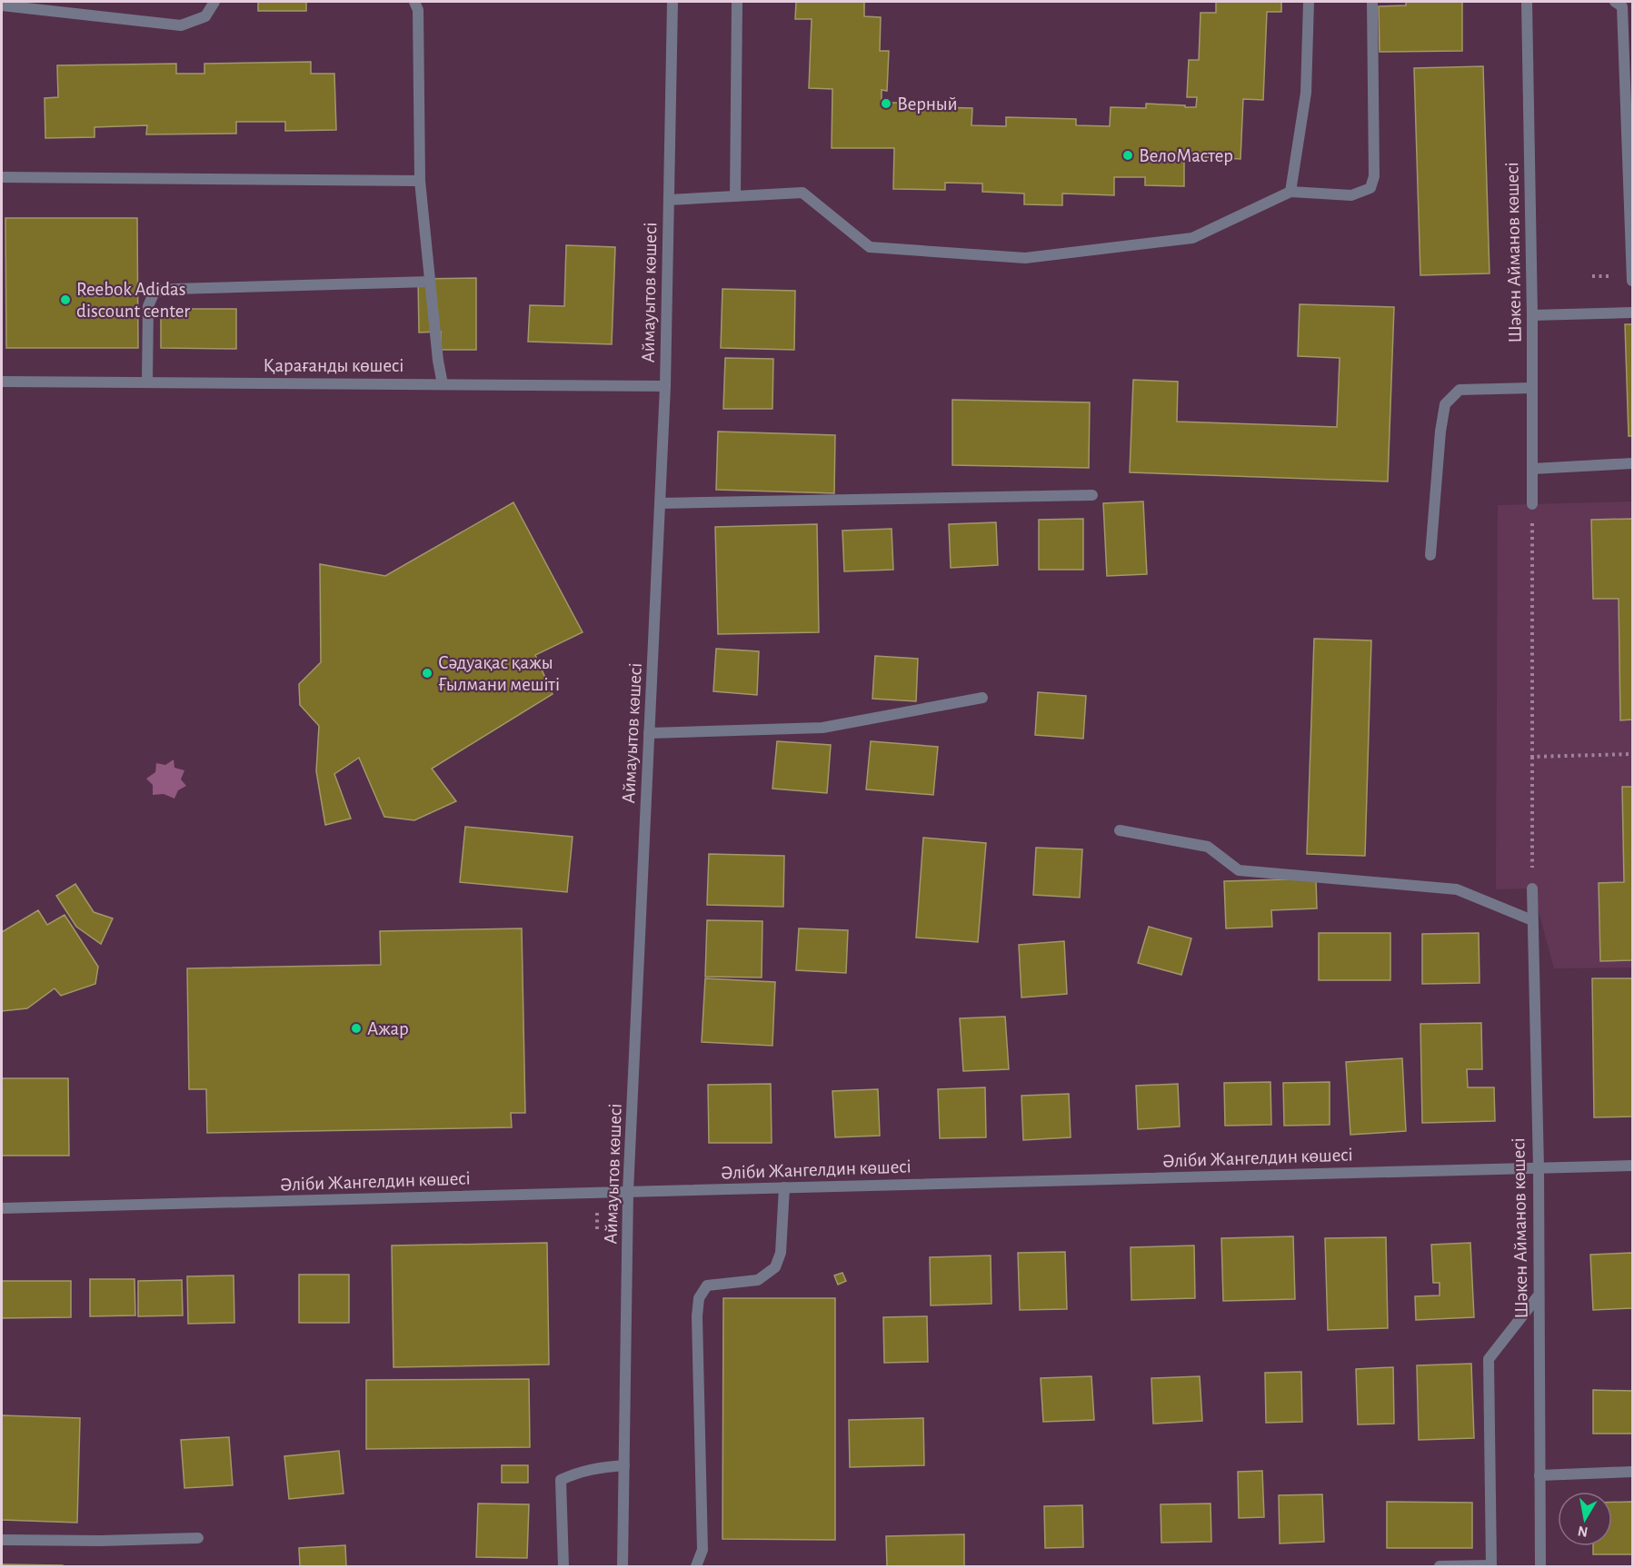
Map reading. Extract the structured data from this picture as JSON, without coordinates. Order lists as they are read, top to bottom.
{
  "streets": {
    "street": [
      "Шәкен Айманов көшесі",
      "Аймауытов көшесі",
      "Қарағанды көшесі",
      "Әліби Жангелдин көшесі"
    ]
  },
  "crossings": [
    ["Шәкен Айманов көшесі", "Әліби Жангелдин көшесі"],
    ["Аймауытов көшесі", "Қарағанды көшесі"],
    ["Аймауытов көшесі", "Әліби Жангелдин көшесі"]
  ],
  "places": [
    "Верный",
    "ВелоМастер",
    "Reebok Adidas discount center",
    "Сәдуақас қажы Ғылмани мешіті",
    "Ажар"
  ],
  "north": "bottom"
}
